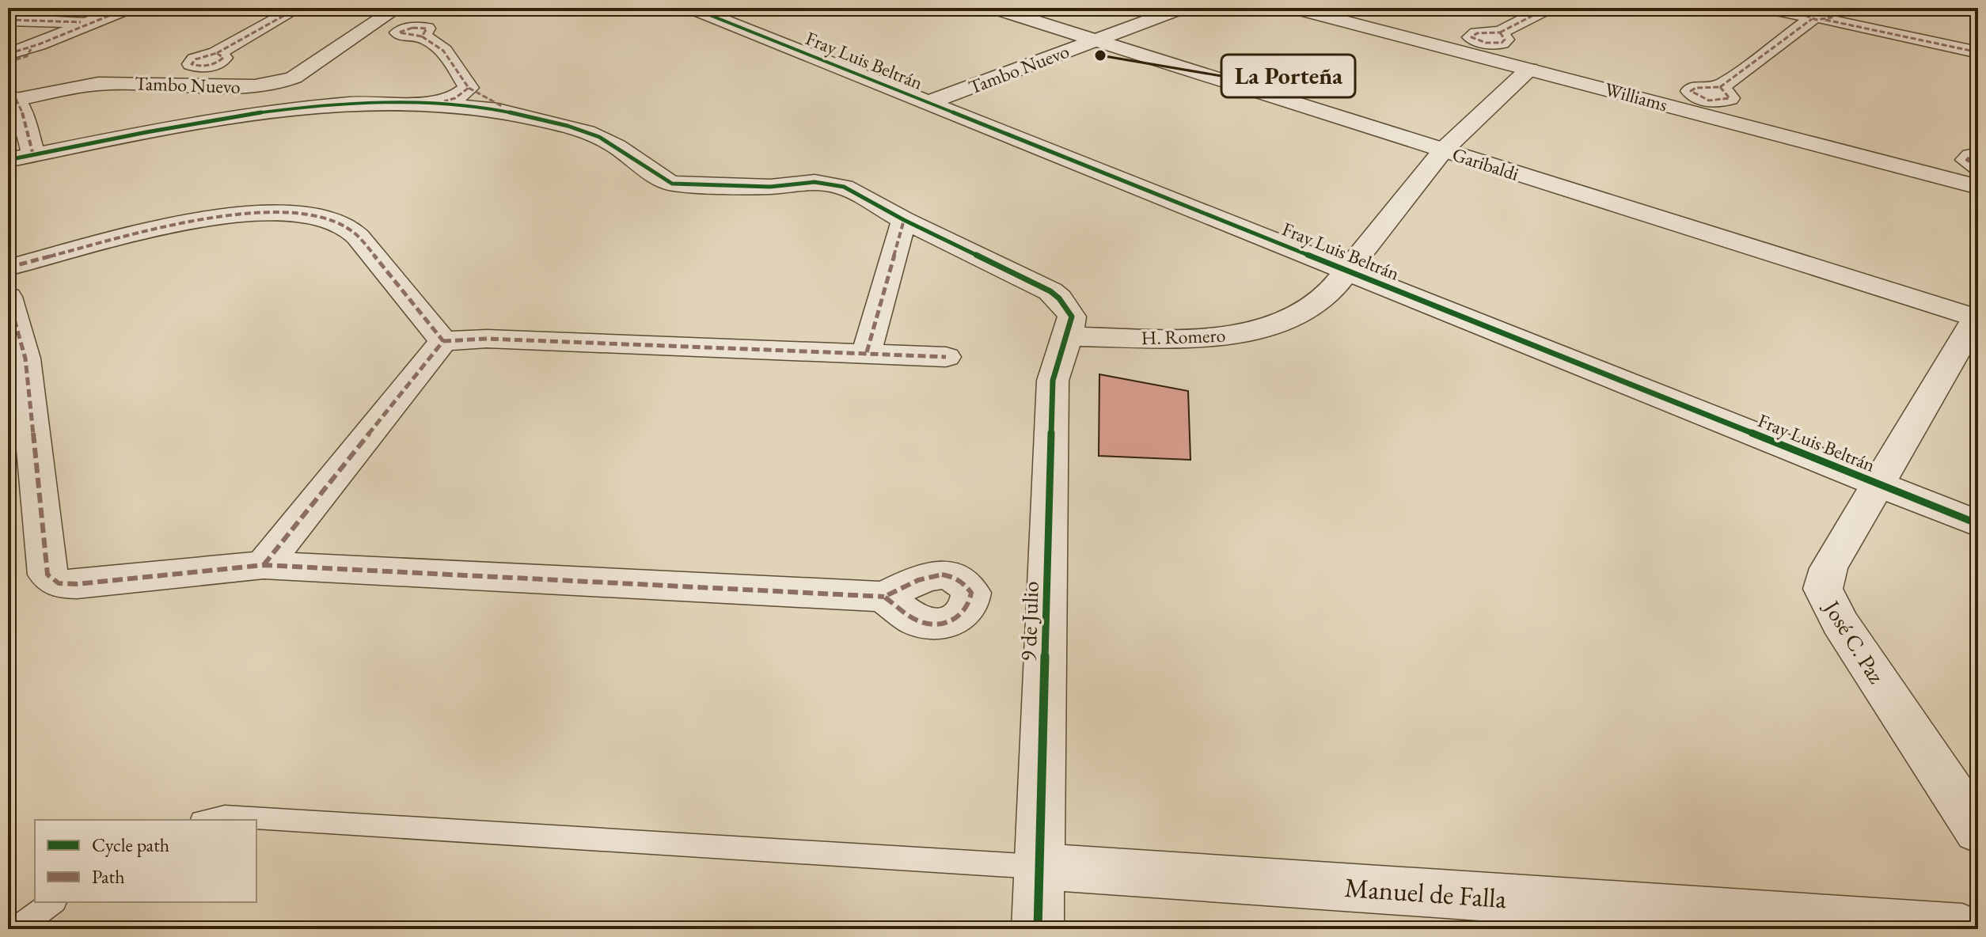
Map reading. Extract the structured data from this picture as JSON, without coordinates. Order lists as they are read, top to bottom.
{
  "streets": {
    "street": [
      "Fray Luis Beltrán",
      "Tambo Nuevo",
      "Williams",
      "Garibaldi",
      "H. Romero",
      "9 de Julio",
      "José C. Paz",
      "Manuel de Falla"
    ]
  },
  "crossings": [
    ["Fray Luis Beltrán", "Tambo Nuevo"],
    ["Fray Luis Beltrán", "H. Romero"],
    ["Fray Luis Beltrán", "José C. Paz"],
    ["Tambo Nuevo", "Garibaldi"],
    ["Williams", "H. Romero"],
    ["Garibaldi", "H. Romero"],
    ["Garibaldi", "José C. Paz"],
    ["H. Romero", "9 de Julio"],
    ["9 de Julio", "Manuel de Falla"]
  ],
  "places": ["La Porteña"],
  "legend": ["Cycle path", "Path"]
}
